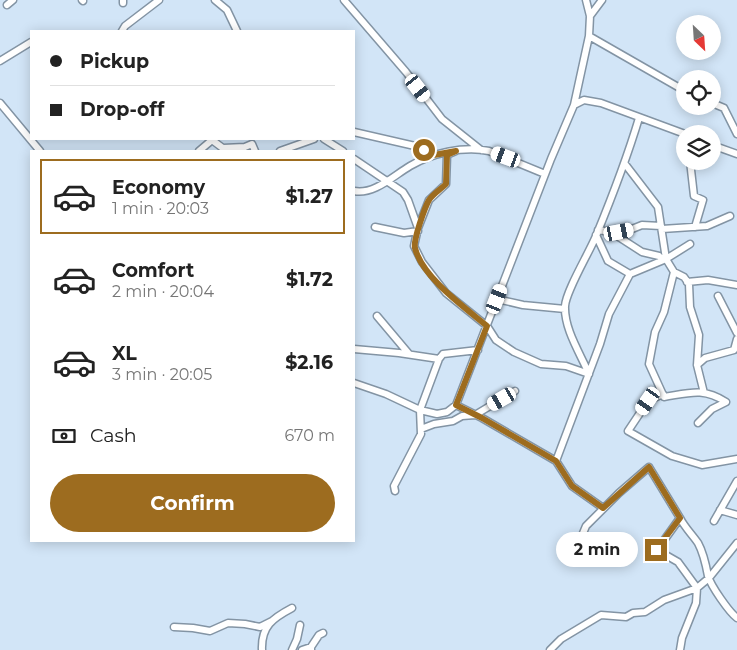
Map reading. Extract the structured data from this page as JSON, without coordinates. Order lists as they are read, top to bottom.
{
  "north": "bottom right",
  "page": {
    "banner": ["Pickup", "Drop-off"],
    "list": [
      {
        "name": "Economy",
        "note": "1 min · 20:03",
        "value": "$1.27"
      },
      {
        "name": "Comfort",
        "note": "2 min · 20:04",
        "value": "$1.72"
      },
      {
        "name": "XL",
        "note": "3 min · 20:05",
        "value": "$2.16"
      }
    ],
    "pay": ["Cash", "670 m"],
    "buttons": "Confirm",
    "bubble": "2 min"
  }
}
